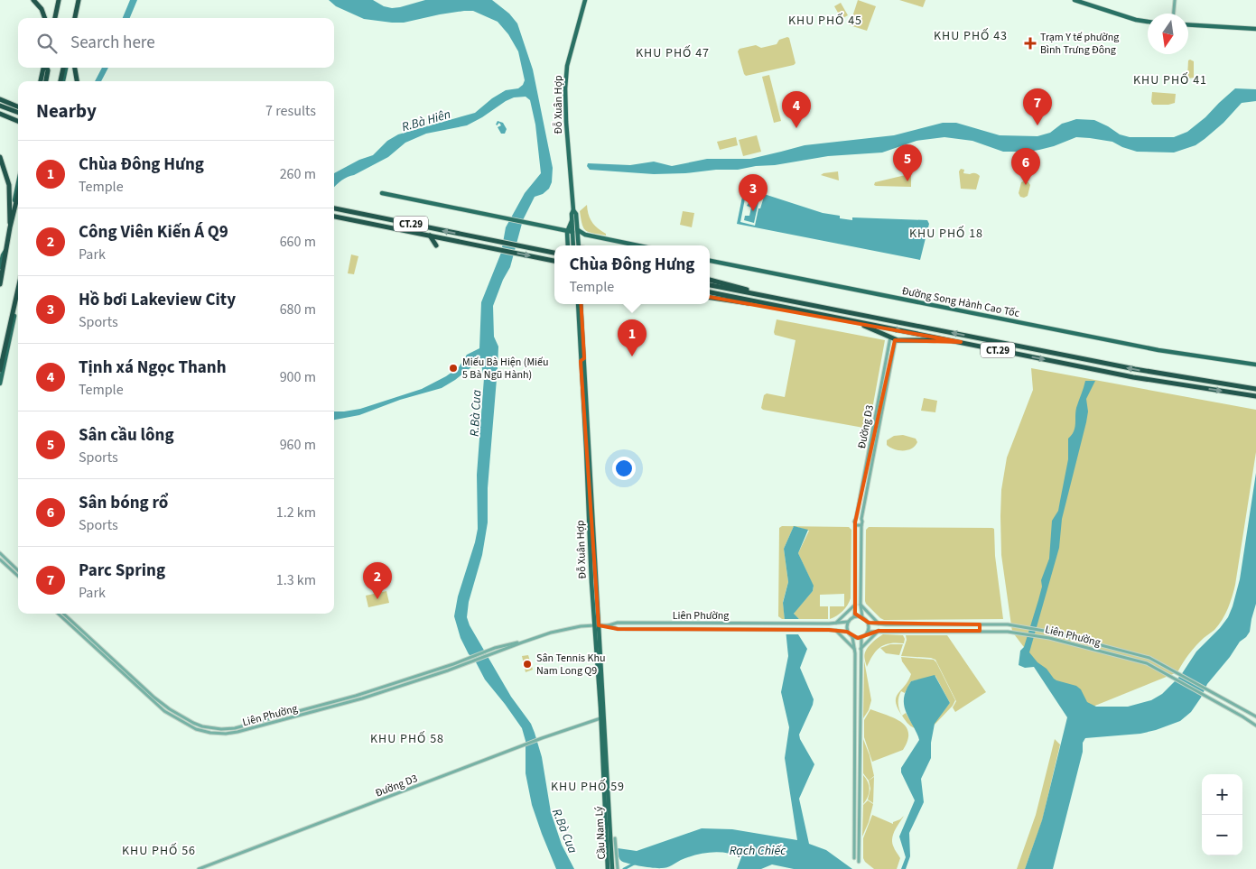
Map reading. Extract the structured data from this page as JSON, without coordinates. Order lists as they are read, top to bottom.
{
  "streets": {
    "highway": ["CT.29"],
    "main road": ["Đỗ Xuân Hợp", "Đường Song Hành Cao Tốc", "Cầu Nam Lý"],
    "street": ["Đường D3", "Liên Phường"]
  },
  "crossings": [
    ["Đỗ Xuân Hợp", "Đường D3"],
    ["Đỗ Xuân Hợp", "Liên Phường"],
    ["Đỗ Xuân Hợp", "Cầu Nam Lý"]
  ],
  "districts": [
    "KHU PHỐ 45",
    "KHU PHỐ 43",
    "KHU PHỐ 47",
    "KHU PHỐ 41",
    "KHU PHỐ 18",
    "KHU PHỐ 58",
    "KHU PHỐ 59",
    "KHU PHỐ 56"
  ],
  "water": ["R.Bà Hiên", "R.Bà Cua", "Rạch Chiếc"],
  "places": {
    "health": ["Trạm Y tế phường Bình Trưng Đông"],
    "other": ["Miếu Bà Hiện (Miếu 5 Bà Ngũ Hành)", "Sân Tennis Khu Nam Long Q9"]
  },
  "north": "bottom",
  "page": {
    "search": "Search here",
    "heading": ["Nearby", "7 results"],
    "pins": [
      "7",
      "4",
      "5",
      "6",
      "3",
      "1",
      "2"
    ],
    "list": [
      {
        "mark": "1",
        "name": "Chùa Đông Hưng",
        "note": "Temple",
        "value": "260 m"
      },
      {
        "mark": "2",
        "name": "Công Viên Kiến Á Q9",
        "note": "Park",
        "value": "660 m"
      },
      {
        "mark": "3",
        "name": "Hồ bơi Lakeview City",
        "note": "Sports",
        "value": "680 m"
      },
      {
        "mark": "4",
        "name": "Tịnh xá Ngọc Thanh",
        "note": "Temple",
        "value": "900 m"
      },
      {
        "mark": "5",
        "name": "Sân cầu lông",
        "note": "Sports",
        "value": "960 m"
      },
      {
        "mark": "6",
        "name": "Sân bóng rổ",
        "note": "Sports",
        "value": "1.2 km"
      },
      {
        "mark": "7",
        "name": "Parc Spring",
        "note": "Park",
        "value": "1.3 km"
      }
    ],
    "popup": ["Chùa Đông Hưng", "Temple"],
    "map_buttons": ["+", "−"]
  }
}
